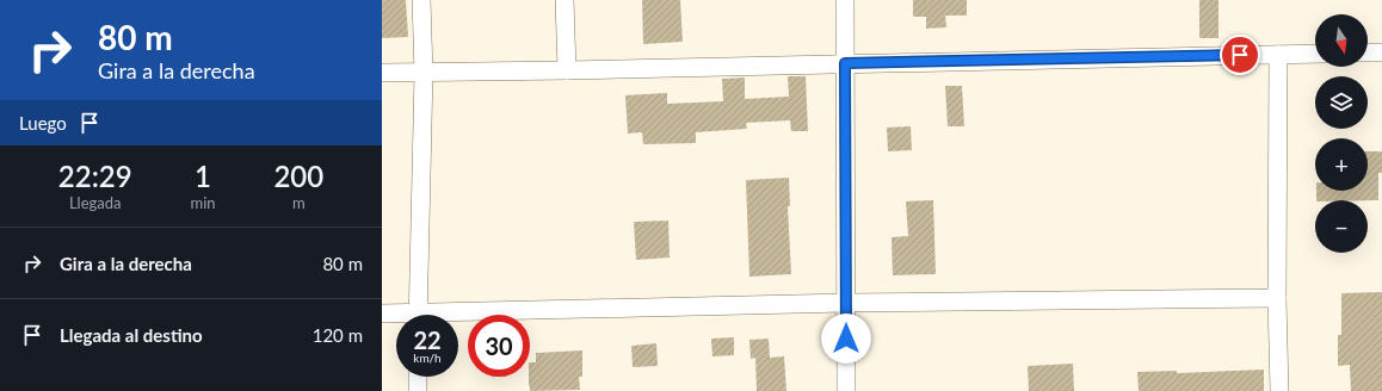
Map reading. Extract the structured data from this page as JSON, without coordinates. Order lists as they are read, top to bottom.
{
  "north": "bottom",
  "page": {
    "turn": ["80 m", "Gira a la derecha"],
    "map_buttons": ["+", "−"],
    "then": "Luego",
    "eta": [
      "22:29",
      "Llegada",
      "1",
      "min",
      "200",
      "m"
    ],
    "list": [
      {
        "name": "Gira a la derecha",
        "value": "80 m"
      },
      {
        "name": "Llegada al destino",
        "value": "120 m"
      }
    ],
    "speed": "22 km/h",
    "limit": "30"
  }
}
